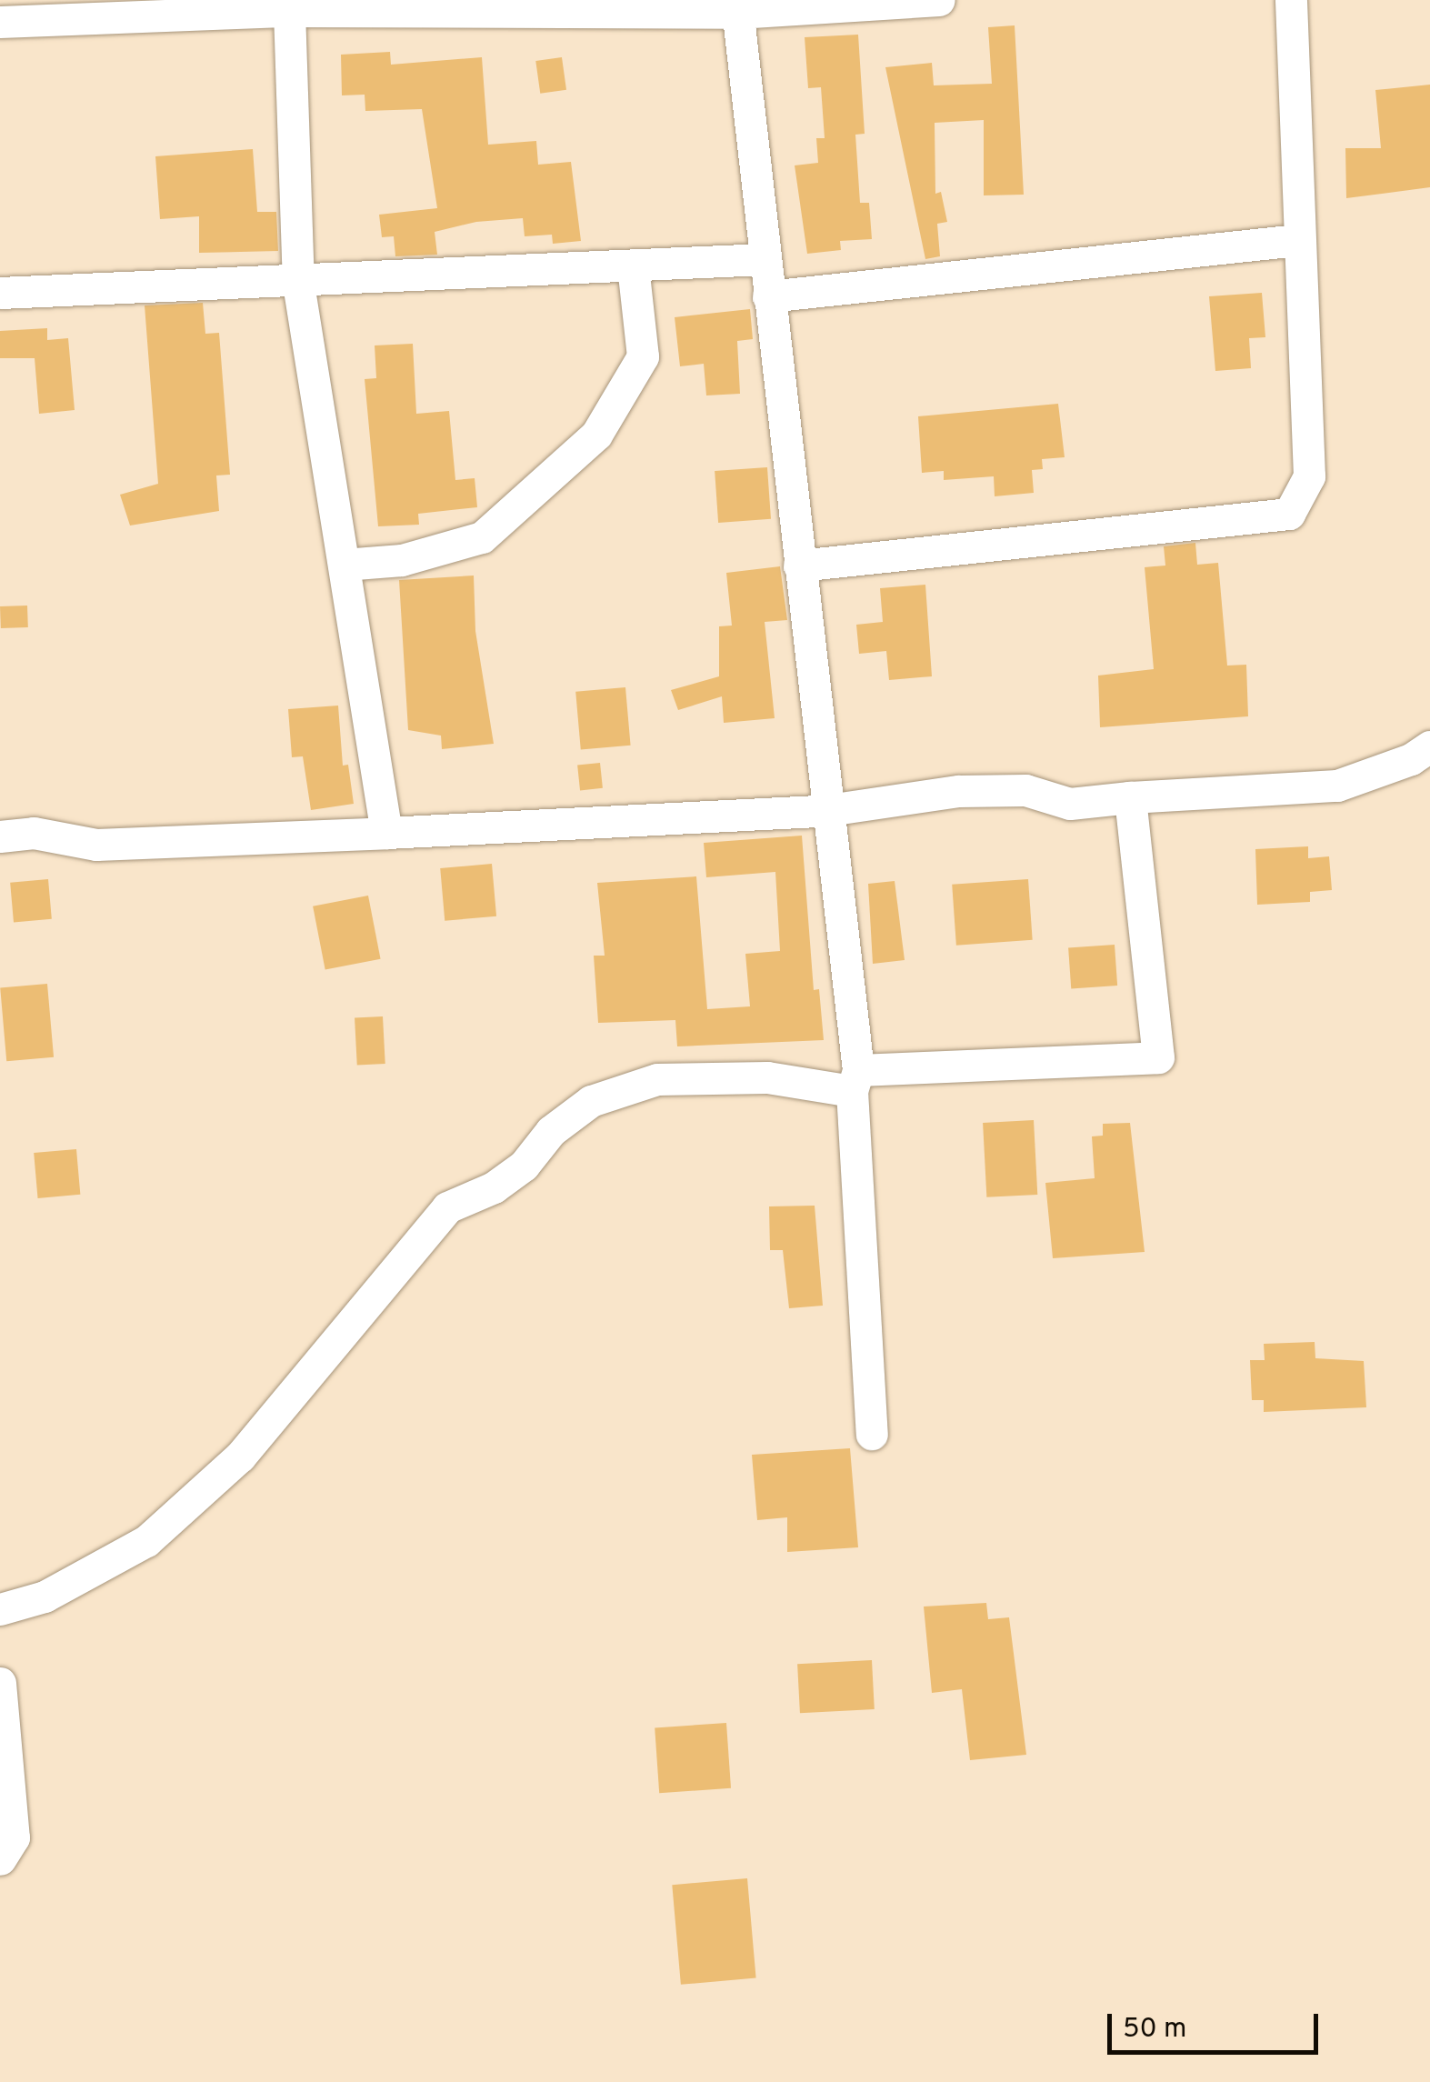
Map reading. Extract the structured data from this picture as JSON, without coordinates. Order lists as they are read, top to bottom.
{
  "scale_bar": "50 m"
}
